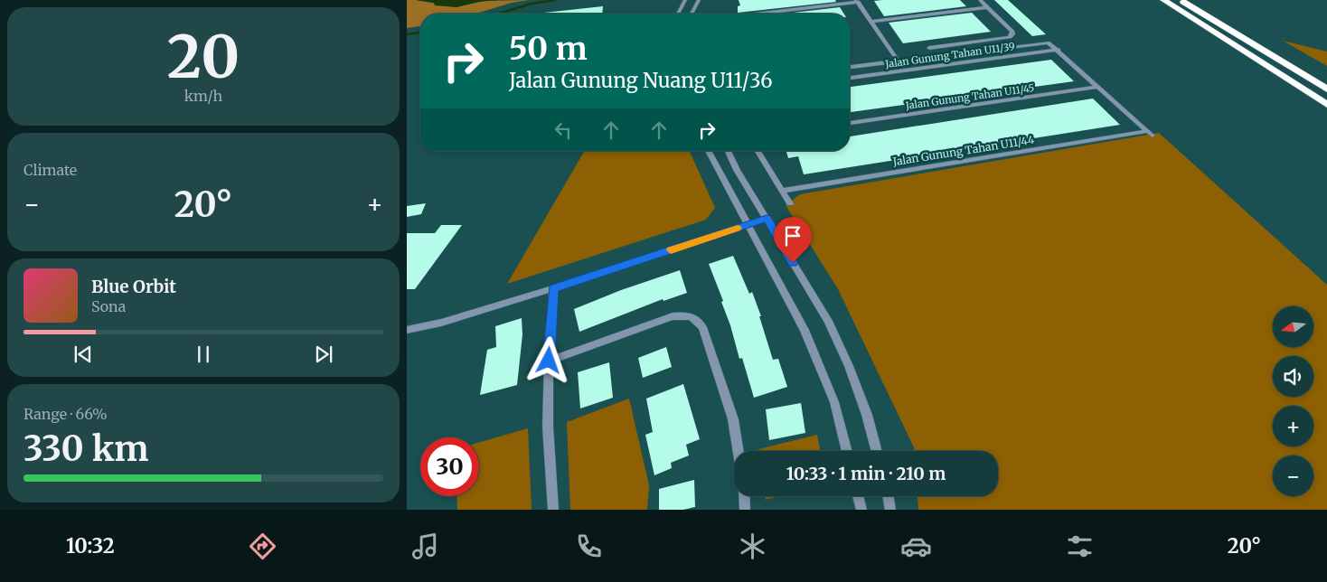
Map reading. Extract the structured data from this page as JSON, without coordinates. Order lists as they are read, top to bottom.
{
  "streets": {
    "street": ["Jalan Gunung Tahan U11/39", "Jalan Gunung Tahan U11/45", "Jalan Gunung Tahan U11/44"]
  },
  "north": "left",
  "page": {
    "tile": [
      ["20", "km/h"],
      "Climate",
      ["Range · 66%", "330 km"]
    ],
    "turn": ["50 m", "Jalan Gunung Nuang U11/36"],
    "heat": ["−", "20°", "+"],
    "song": ["Blue Orbit", "Sona"],
    "map_buttons": ["+", "−"],
    "limit": "30",
    "trip": "10:33 · 1 min · 210 m",
    "tabs": ["10:32", "20°"]
  }
}
